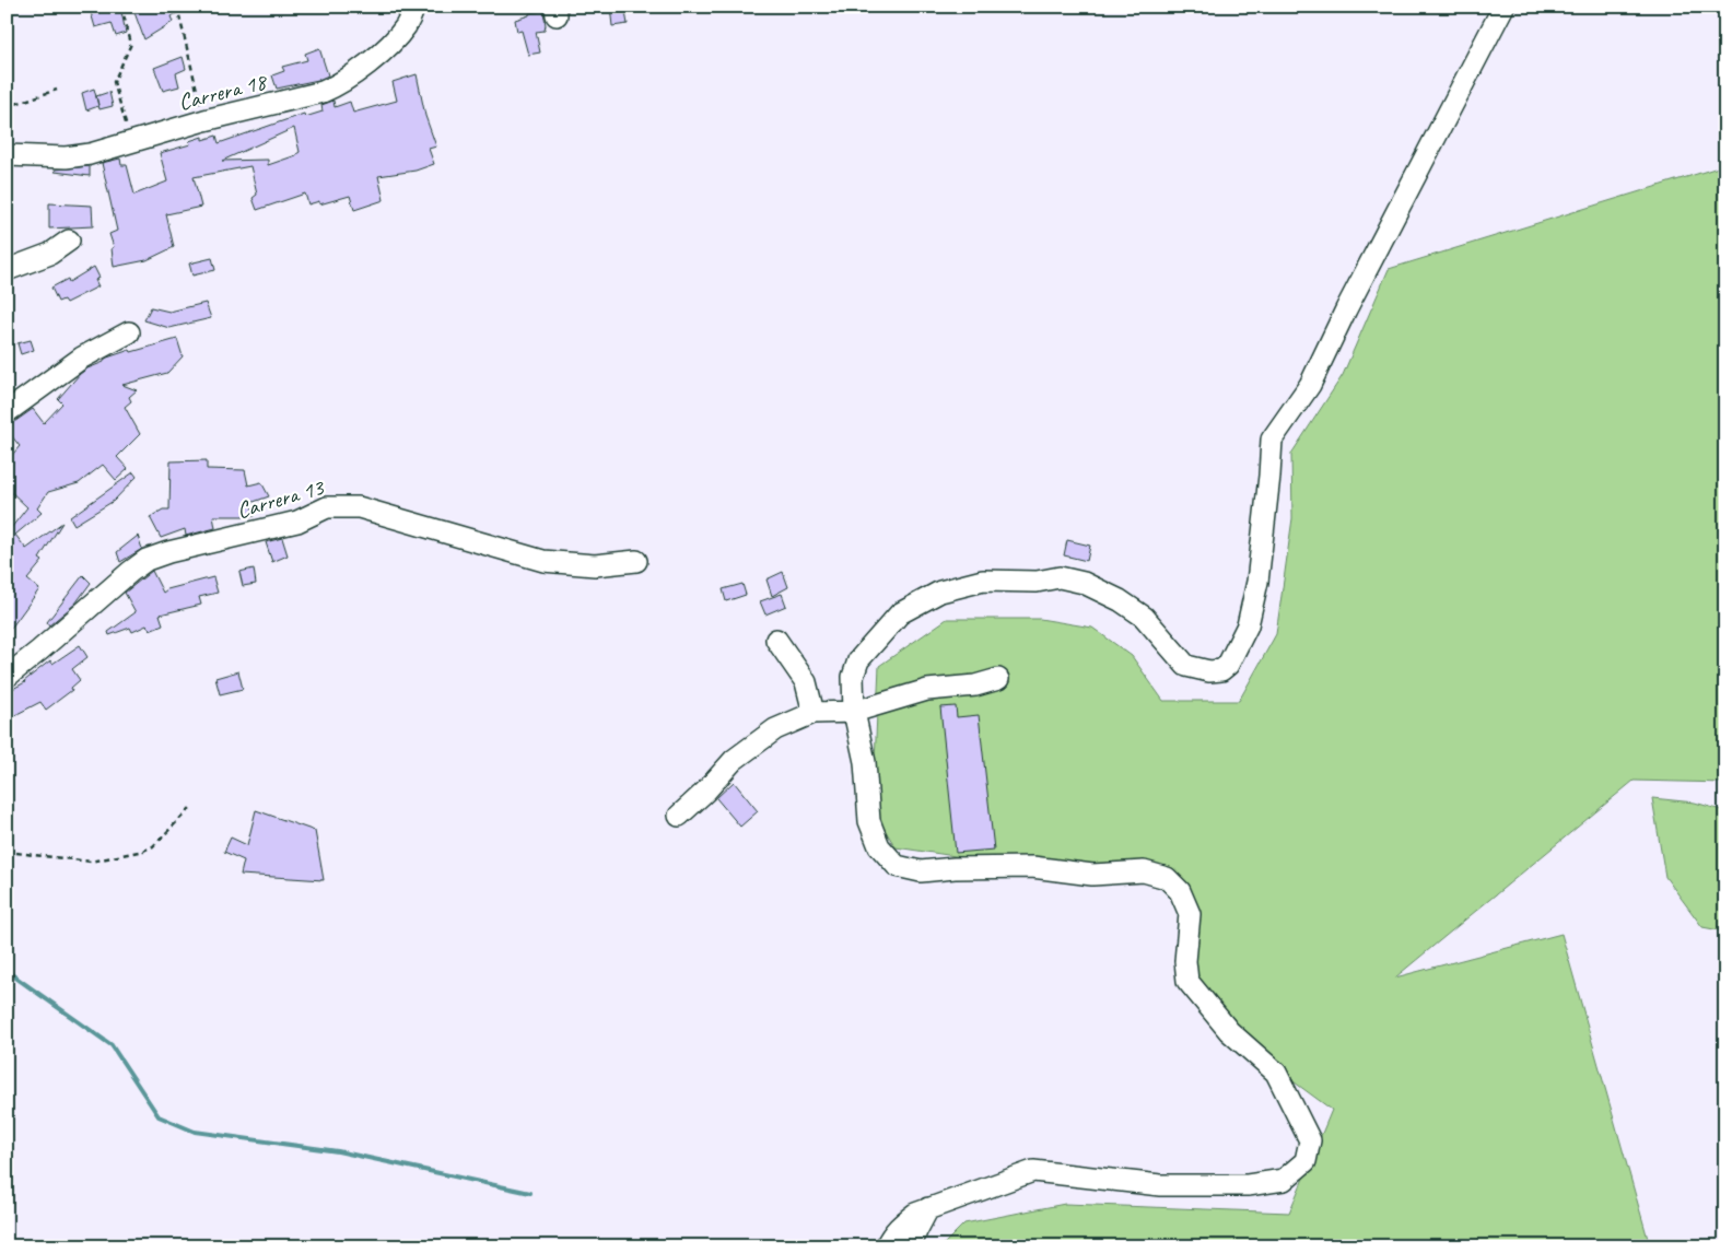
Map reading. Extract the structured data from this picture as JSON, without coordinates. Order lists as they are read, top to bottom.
{
  "streets": {
    "street": ["Carrera 18", "Carrera 13"]
  }
}
